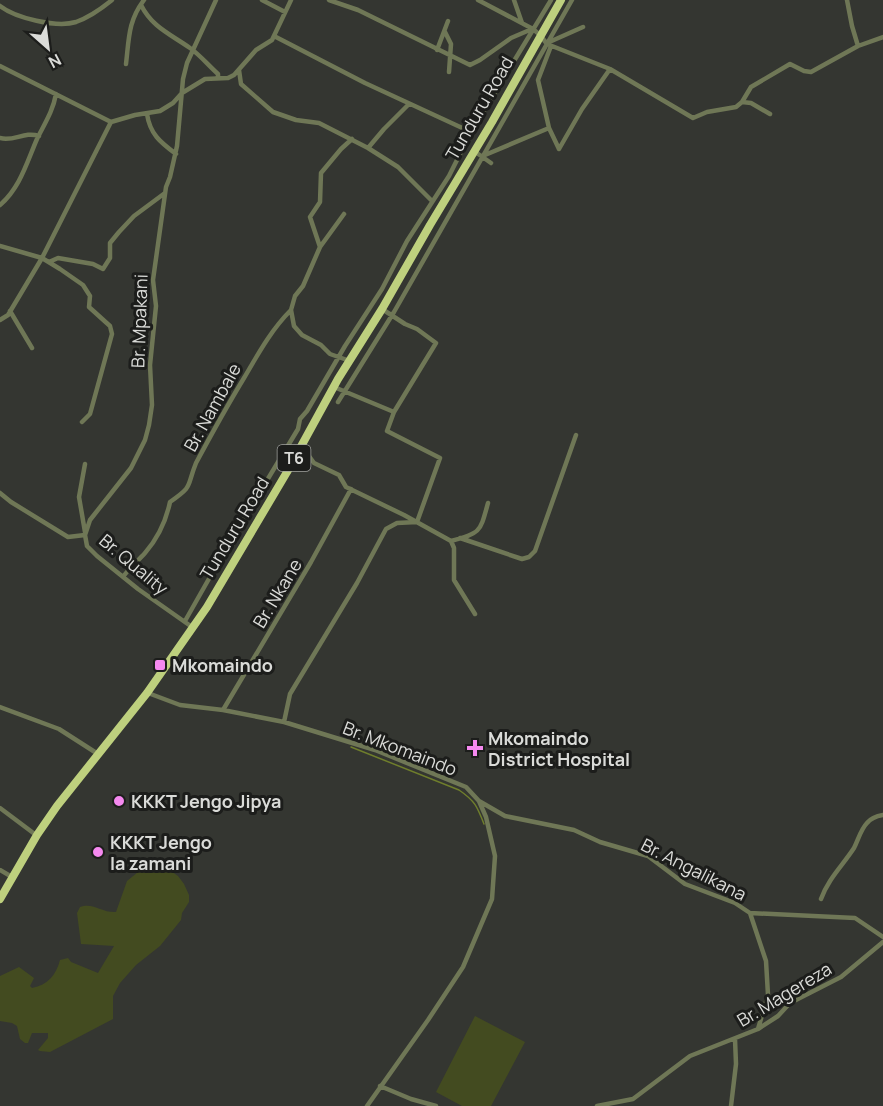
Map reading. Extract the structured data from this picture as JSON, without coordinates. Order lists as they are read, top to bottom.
{
  "streets": {
    "highway": ["Tunduru Road", "T6"],
    "street": [
      "Br. Mpakani",
      "Br. Nambale",
      "Br. Quality",
      "Br. Nkane",
      "Br. Mkomaindo",
      "Br. Angalikana",
      "Br. Magereza"
    ]
  },
  "crossings": [
    ["Tunduru Road", "Br. Quality"],
    ["Tunduru Road", "Br. Mkomaindo"],
    ["Br. Mpakani", "Br. Quality"],
    ["Br. Nambale", "Br. Quality"],
    ["Br. Nkane", "Br. Mkomaindo"],
    ["Br. Mkomaindo", "Br. Angalikana"],
    ["Br. Angalikana", "Br. Magereza"]
  ],
  "places": {
    "transit": ["Mkomaindo"],
    "health": ["Mkomaindo District Hospital"],
    "other": ["KKKT Jengo Jipya", "KKKT Jengo la zamani"]
  },
  "north": "bottom right"
}
